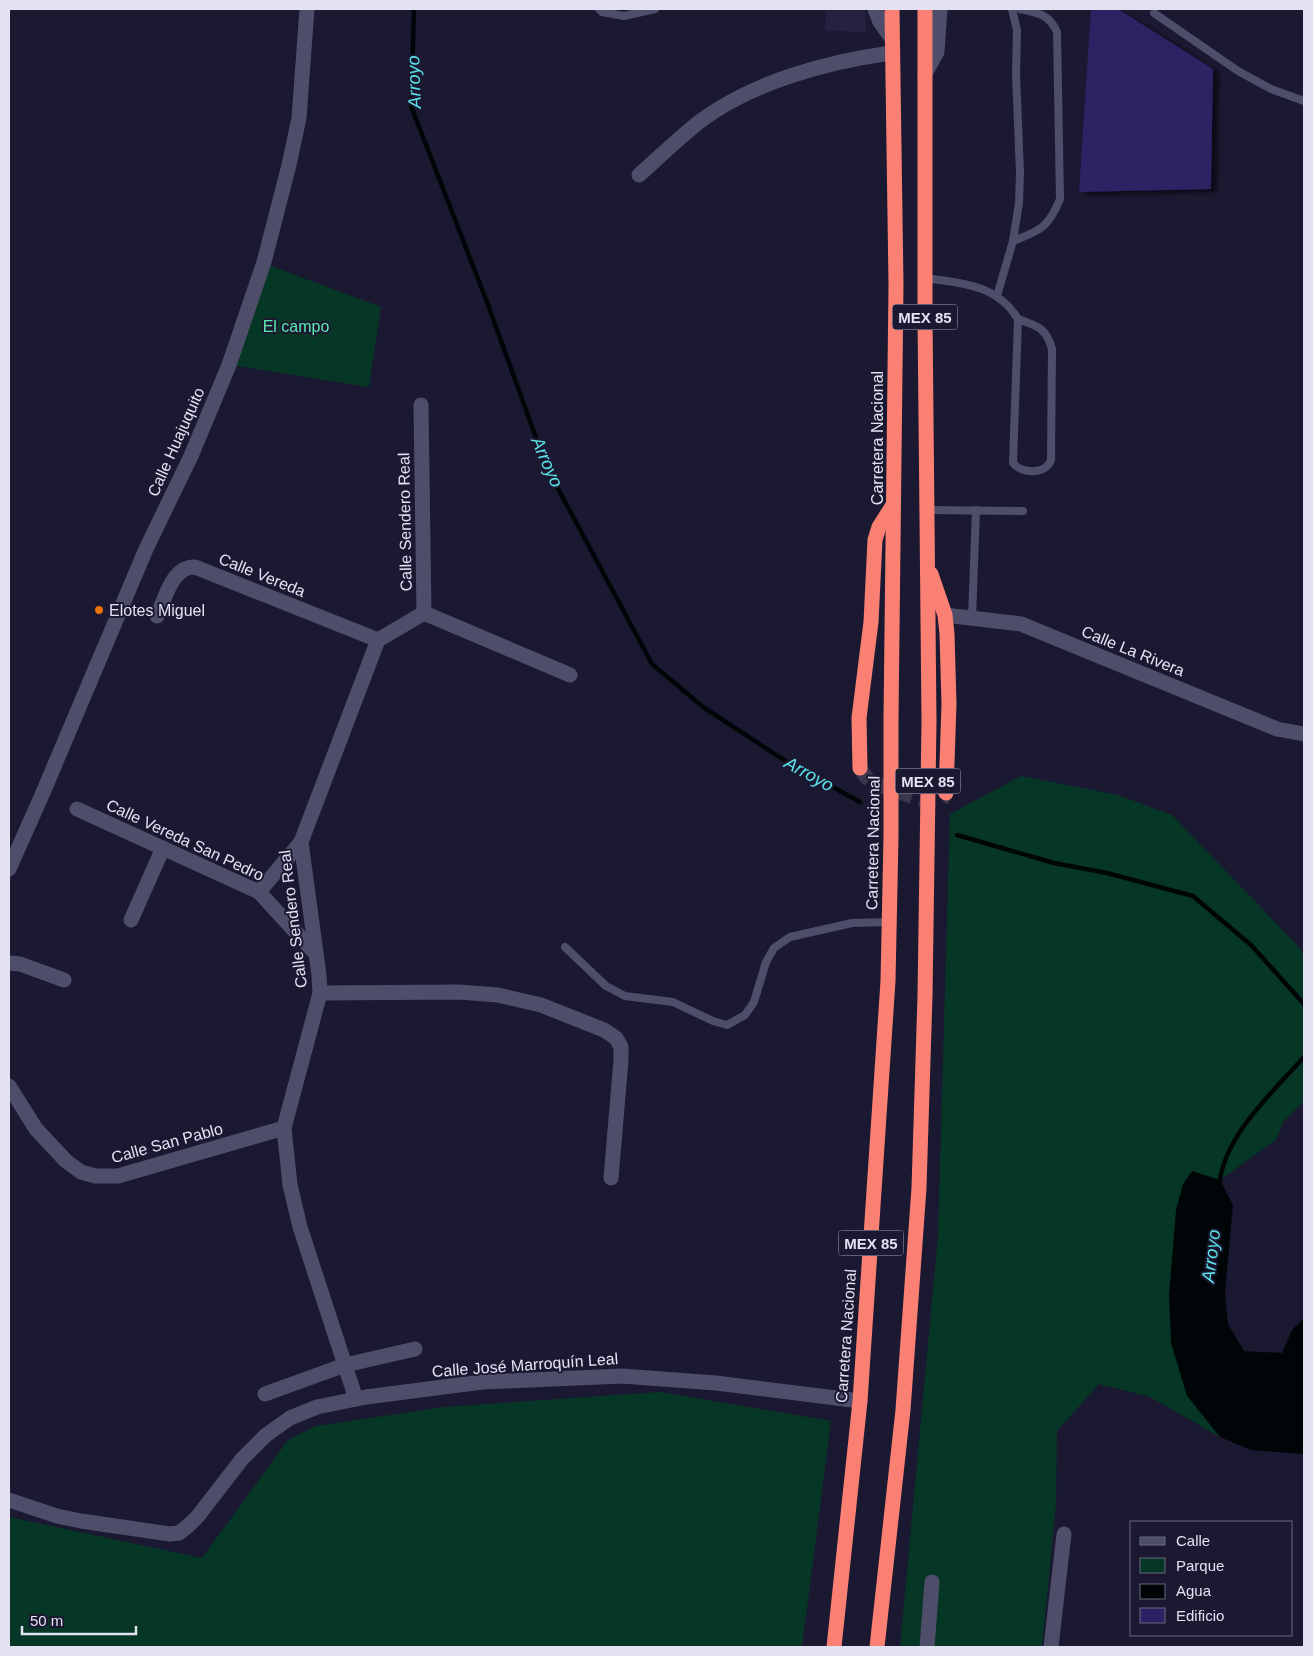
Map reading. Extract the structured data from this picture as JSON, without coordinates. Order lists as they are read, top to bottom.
{
  "streets": {
    "highway": ["MEX 85", "Carretera Nacional"],
    "street": [
      "Calle Huajuquito",
      "Calle Sendero Real",
      "Calle Vereda",
      "Calle La Rivera",
      "Calle Vereda San Pedro",
      "Calle San Pablo",
      "Calle José Marroquín Leal"
    ]
  },
  "crossings": [
    ["MEX 85", "Calle La Rivera"],
    ["Carretera Nacional", "Calle José Marroquín Leal"],
    ["Calle Sendero Real", "Calle Vereda"],
    ["Calle Sendero Real", "Calle Vereda San Pedro"],
    ["Calle Sendero Real", "Calle San Pablo"],
    ["Calle Sendero Real", "Calle José Marroquín Leal"]
  ],
  "water": ["Arroyo"],
  "parks": ["El campo"],
  "places": ["Elotes Miguel"],
  "legend": [
    "Calle",
    "Parque",
    "Agua",
    "Edificio"
  ],
  "scale_bar": "50 m"
}
